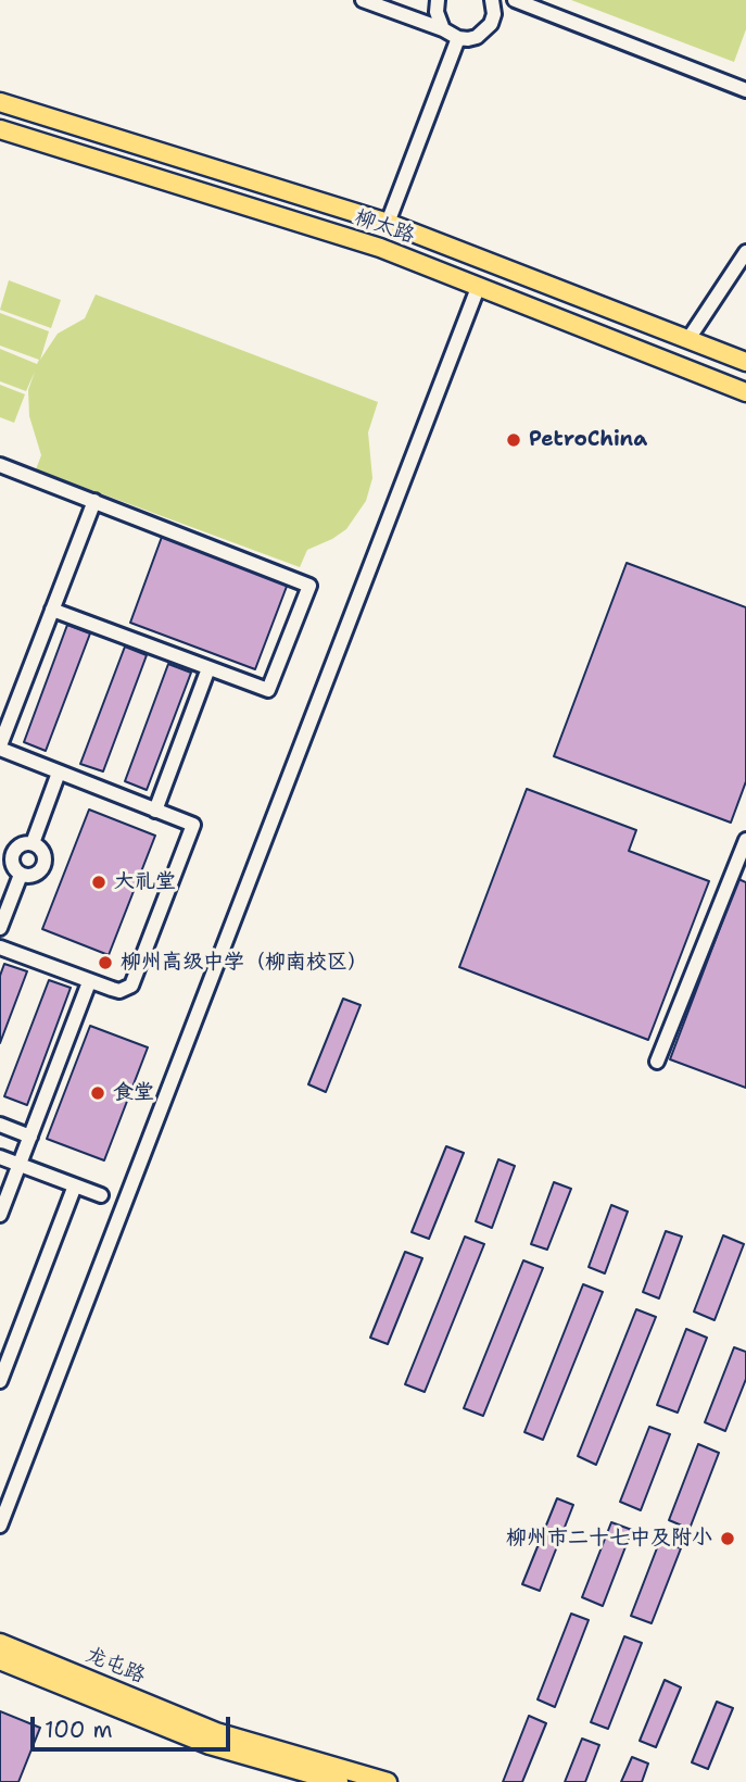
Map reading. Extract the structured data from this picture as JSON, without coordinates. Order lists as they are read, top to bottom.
{
  "streets": {
    "main road": ["柳太路", "龙屯路"]
  },
  "places": [
    "PetroChina",
    "大礼堂",
    "柳州高级中学（柳南校区）",
    "食堂",
    "柳州市二十七中及附小"
  ],
  "scale_bar": "100 m"
}
